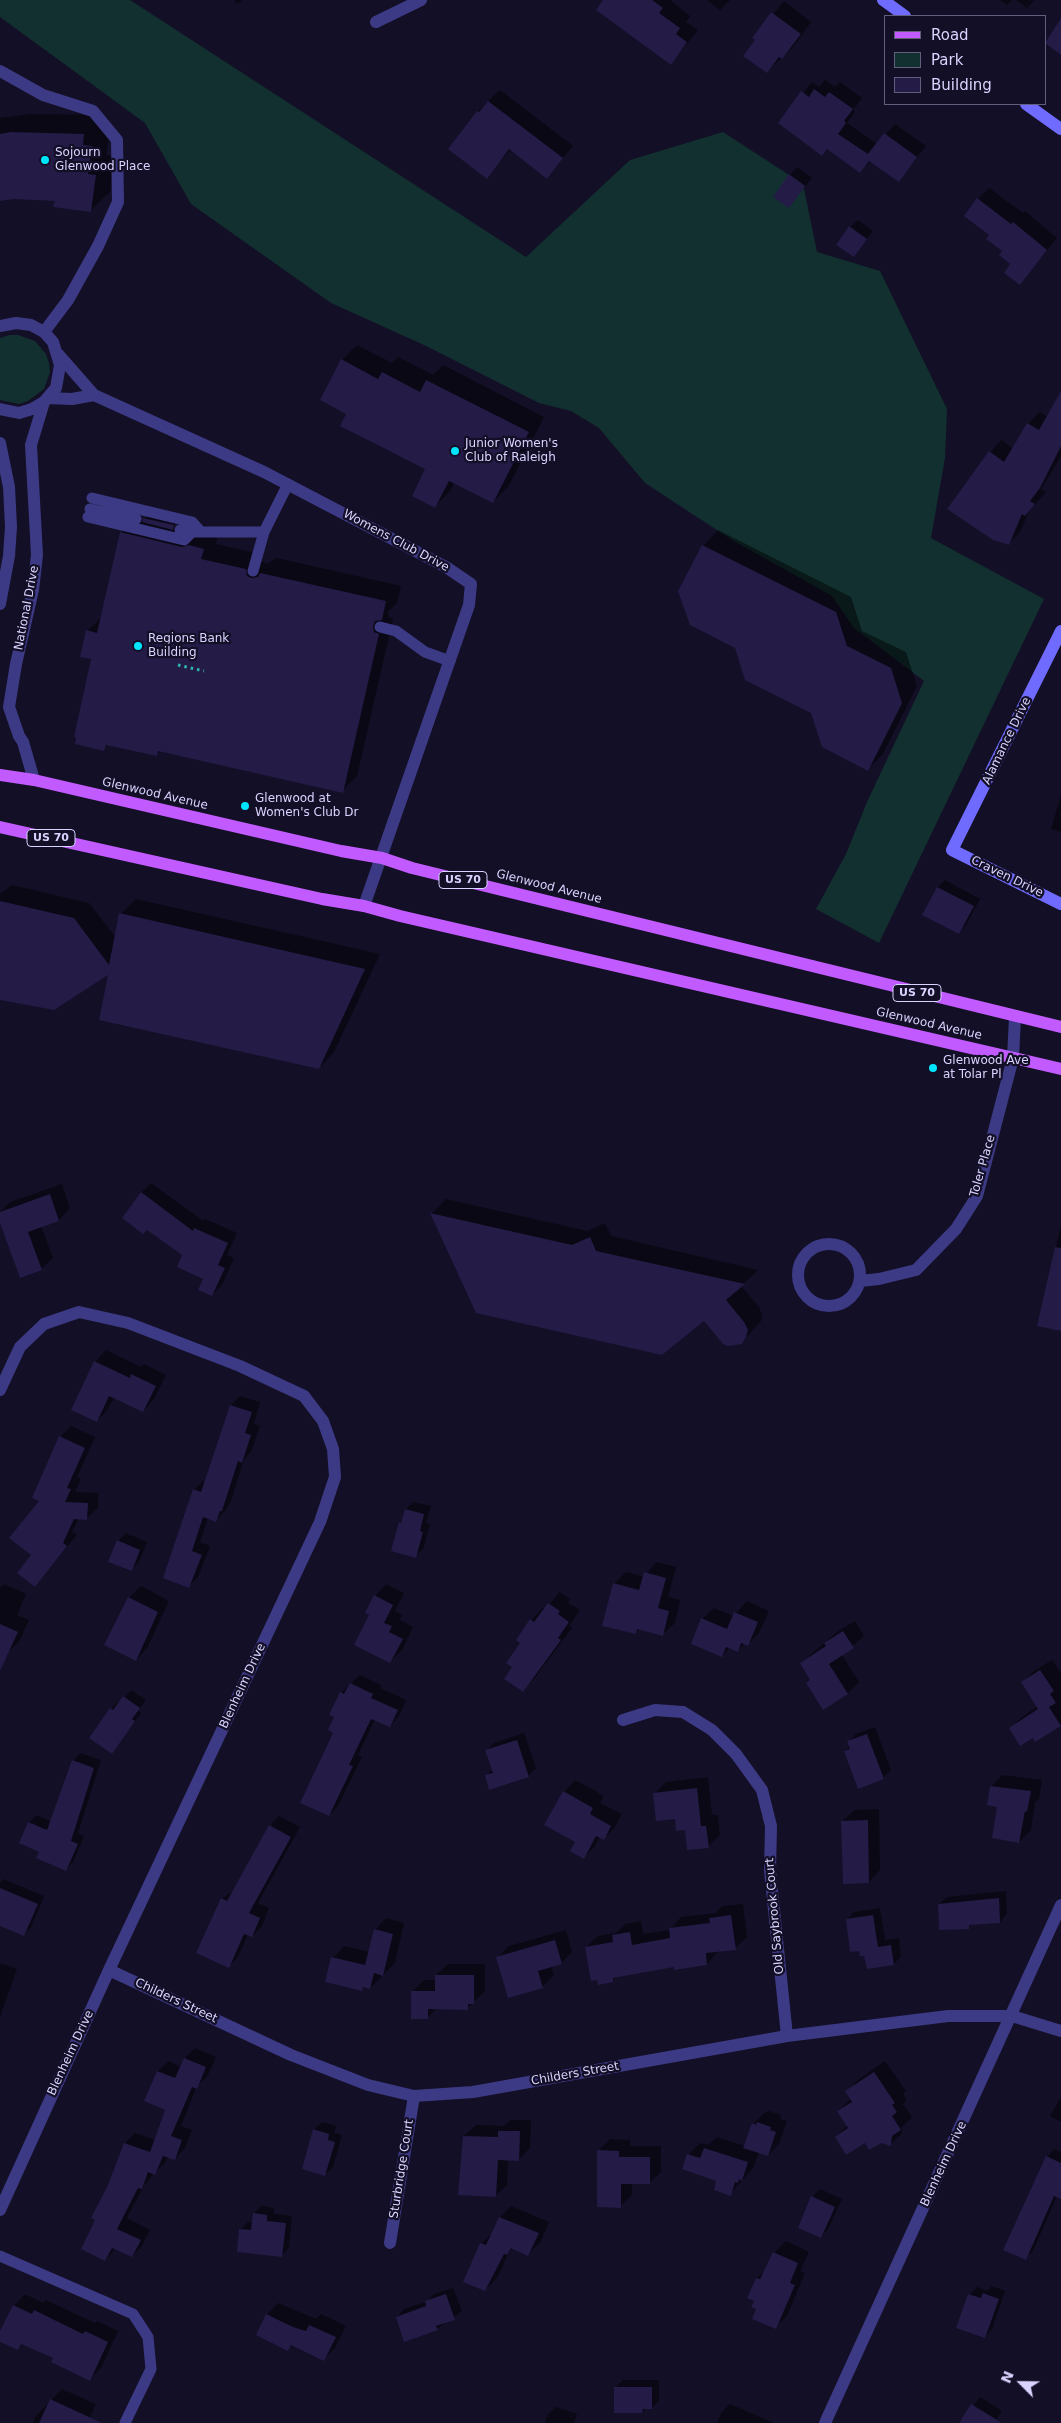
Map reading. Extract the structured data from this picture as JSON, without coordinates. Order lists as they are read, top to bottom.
{
  "streets": {
    "main road": ["Glenwood Avenue", "US 70"],
    "street": [
      "Womens Club Drive",
      "National Drive",
      "Alamance Drive",
      "Craven Drive",
      "Toler Place",
      "Blenheim Drive",
      "Old Saybrook Court",
      "Childers Street",
      "Sturbridge Court"
    ]
  },
  "crossings": [
    ["Womens Club Drive", "National Drive"],
    ["Womens Club Drive", "Glenwood Avenue"],
    ["National Drive", "Glenwood Avenue"],
    ["Alamance Drive", "Craven Drive"],
    ["Glenwood Avenue", "Toler Place"],
    ["Blenheim Drive", "Childers Street"],
    ["Old Saybrook Court", "Childers Street"],
    ["Childers Street", "Sturbridge Court"]
  ],
  "places": [
    "Sojourn Glenwood Place",
    "Junior Women's Club of Raleigh",
    "Regions Bank Building",
    "Glenwood at Women's Club Dr",
    "Glenwood Ave at Tolar Pl"
  ],
  "legend": ["Road", "Park", "Building"],
  "north": "top left"
}
